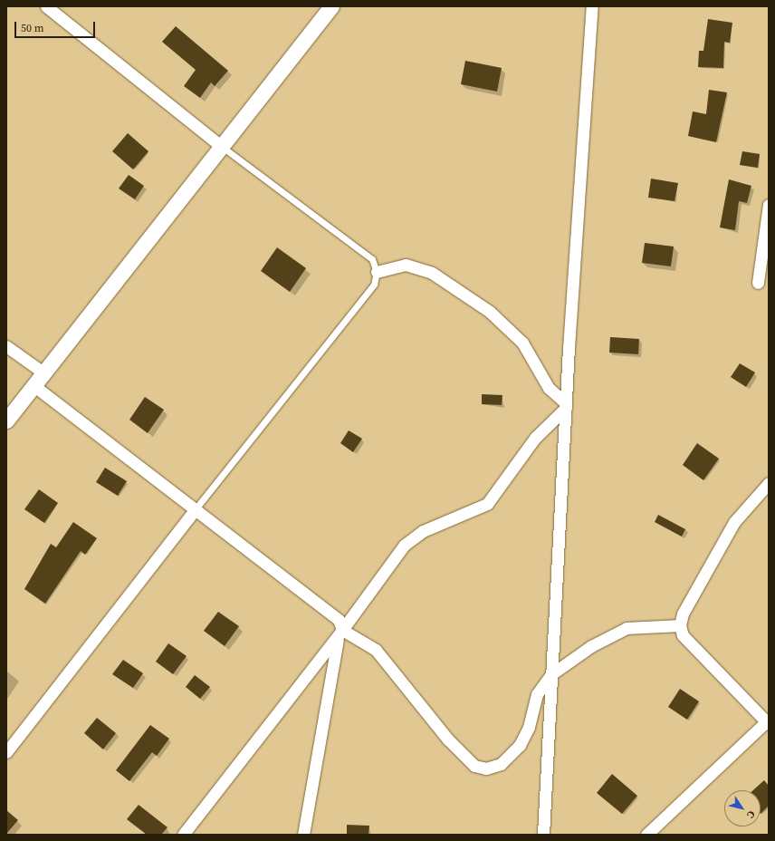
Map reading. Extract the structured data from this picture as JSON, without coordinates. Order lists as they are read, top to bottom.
{
  "scale_bar": "50 m",
  "north": "bottom right"
}
